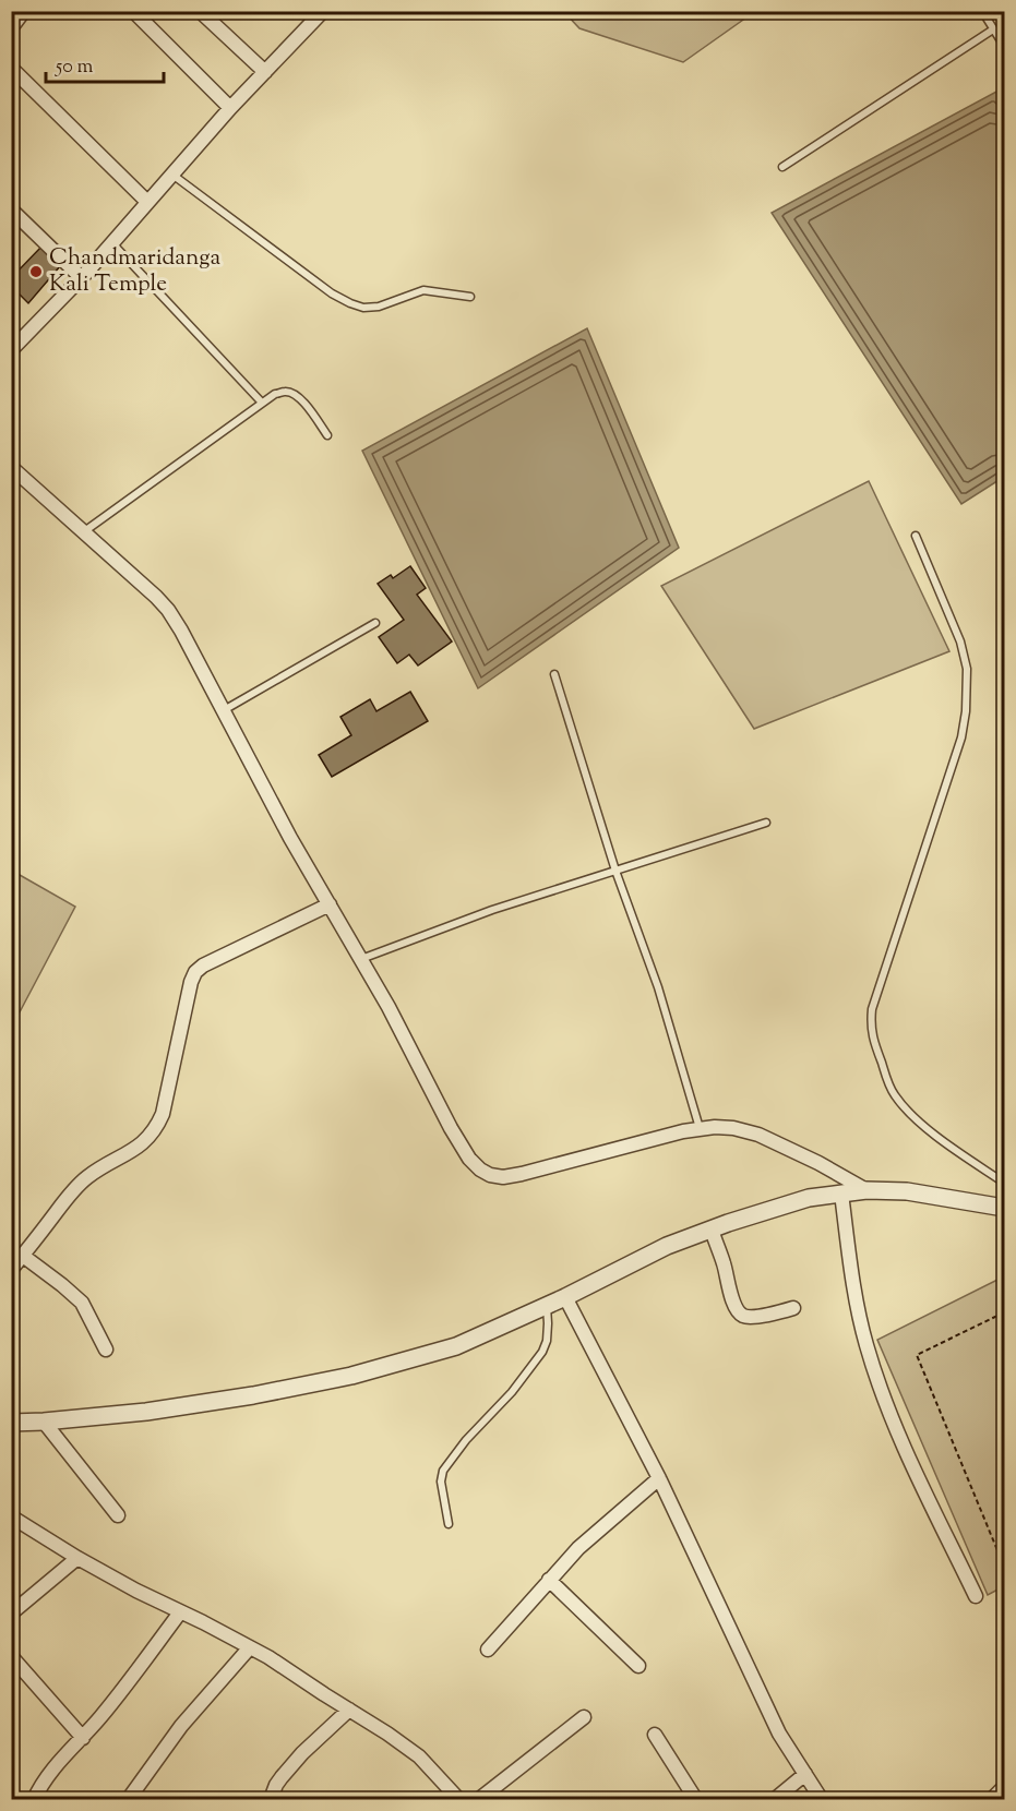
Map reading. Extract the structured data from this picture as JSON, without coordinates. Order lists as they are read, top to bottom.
{
  "places": ["Chandmaridanga Kali Temple"],
  "scale_bar": "50 m"
}
